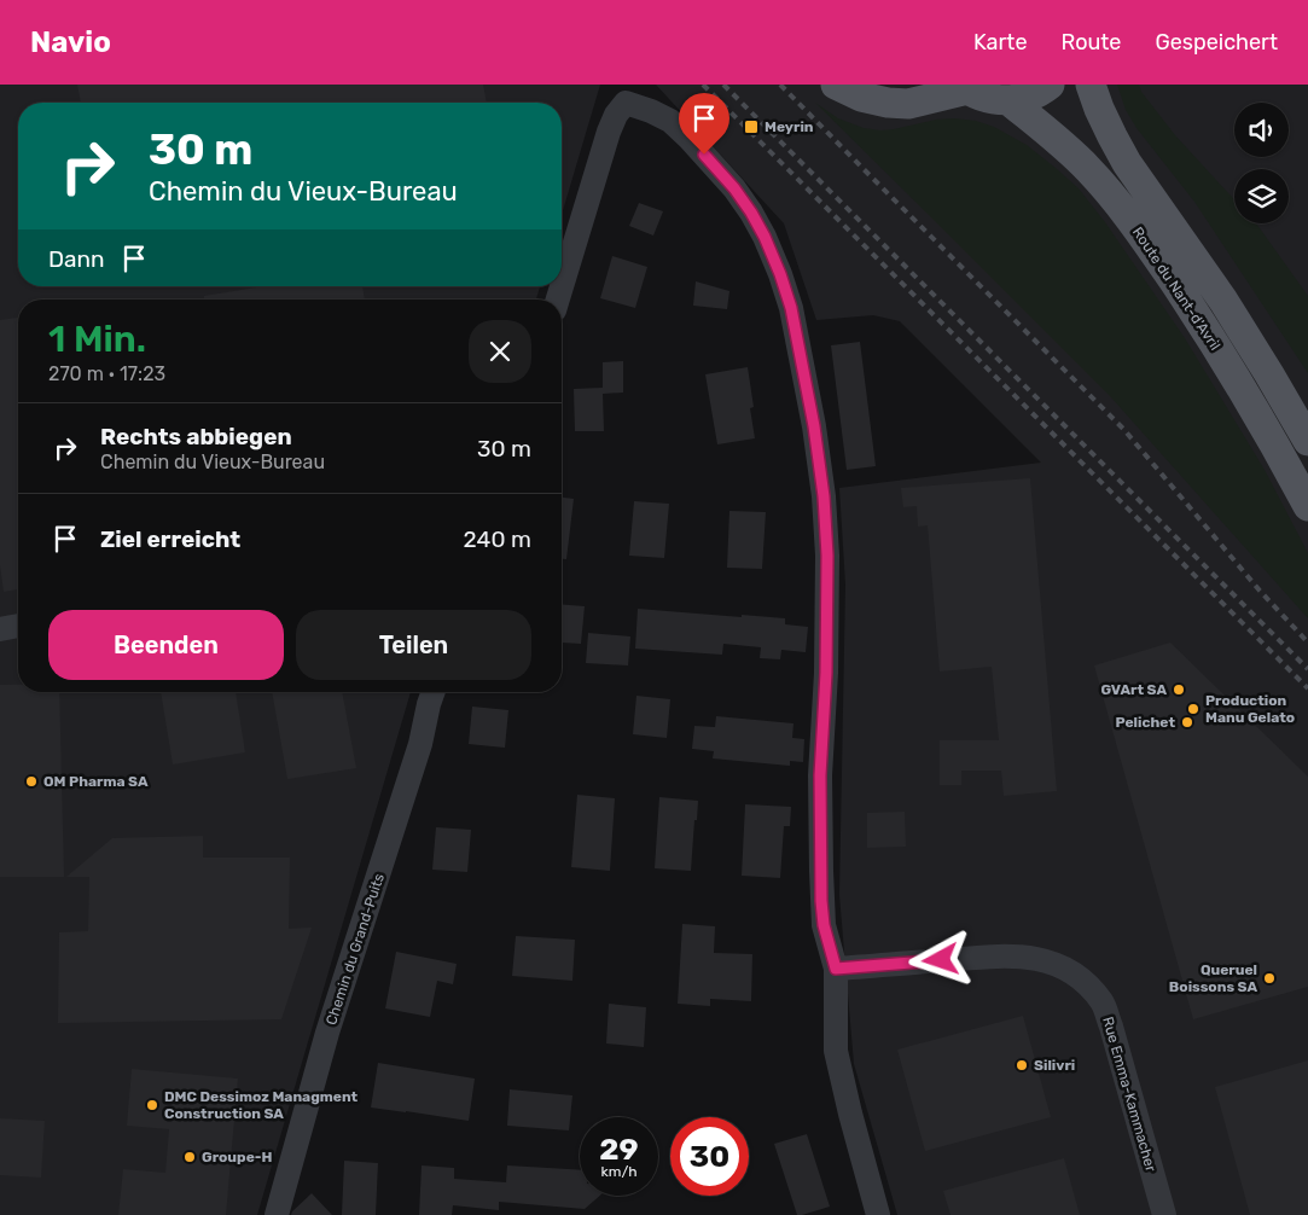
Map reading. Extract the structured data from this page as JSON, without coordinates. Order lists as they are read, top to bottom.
{
  "streets": {
    "main road": ["Route du Nant-d'Avril"],
    "street": ["Chemin du Grand-Puits", "Rue Emma-Kammacher"]
  },
  "places": {
    "transit": ["Meyrin"],
    "other": [
      "GVArt SA",
      "Production Manu Gelato",
      "Pelichet",
      "OM Pharma SA",
      "Queruel Boissons SA",
      "Silivri",
      "DMC Dessimoz Managment Construction SA",
      "Groupe-H"
    ]
  },
  "page": {
    "header": "Navio",
    "nav": ["Karte", "Route", "Gespeichert"],
    "turn": ["30 m", "Chemin du Vieux-Bureau"],
    "then": "Dann",
    "heading": ["1 Min.", "270 m · 17:23"],
    "list": [
      {
        "name": "Rechts abbiegen",
        "note": "Chemin du Vieux-Bureau",
        "value": "30 m"
      },
      {
        "name": "Ziel erreicht",
        "value": "240 m"
      }
    ],
    "buttons": ["Beenden", "Teilen"],
    "speed": "29 km/h",
    "limit": "30"
  }
}
